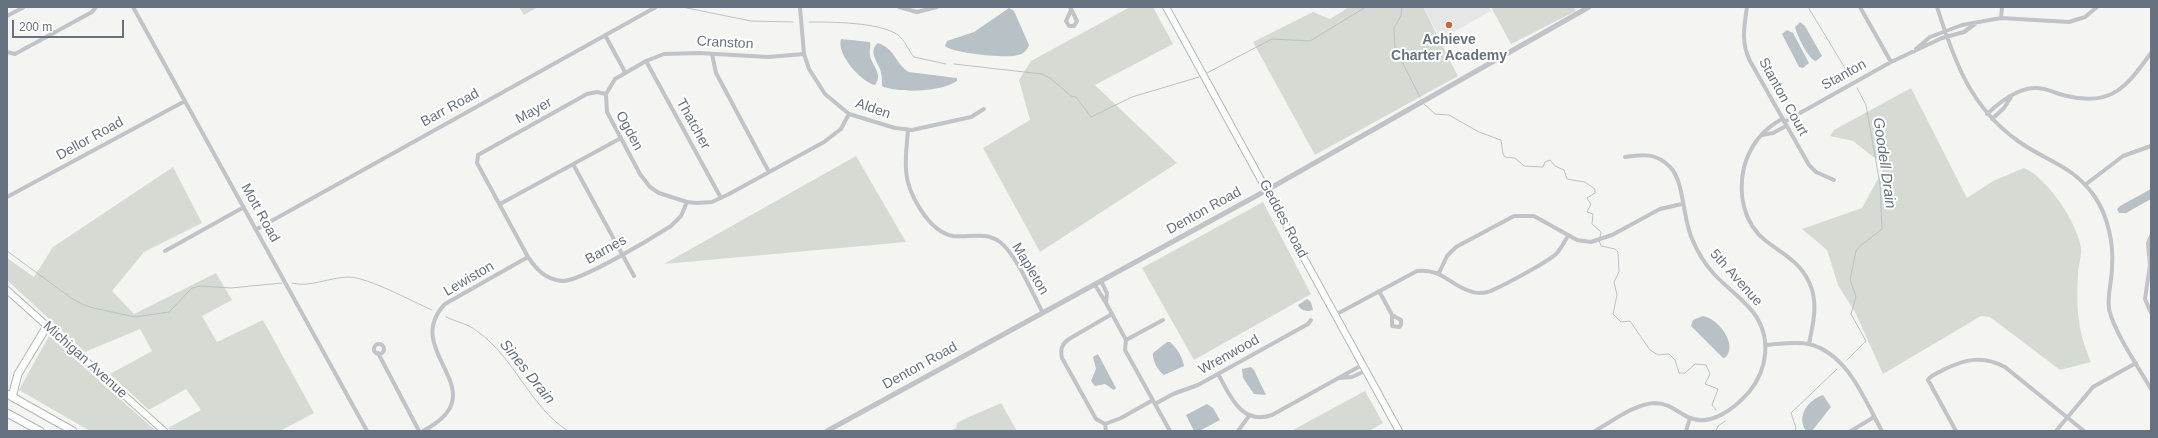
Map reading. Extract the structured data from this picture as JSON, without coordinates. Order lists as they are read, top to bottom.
{
  "streets": {
    "main road": ["Geddes Road", "Michigan Avenue"],
    "street": [
      "Cranston",
      "Stanton",
      "Stanton Court",
      "Barr Road",
      "Alden",
      "Mayer",
      "Thatcher",
      "Ogden",
      "Dellor Road",
      "Denton Road",
      "Mott Road",
      "Barnes",
      "Mapleton",
      "5th Avenue",
      "Lewiston",
      "Wrenwood"
    ]
  },
  "crossings": [
    ["Cranston", "Alden"],
    ["Cranston", "Thatcher"],
    ["Stanton", "Stanton Court"],
    ["Barr Road", "Mott Road"],
    ["Alden", "Ogden"],
    ["Alden", "Mapleton"],
    ["Mayer", "Ogden"],
    ["Mayer", "Barnes"],
    ["Thatcher", "Ogden"],
    ["Ogden", "Barnes"],
    ["Dellor Road", "Mott Road"],
    ["Denton Road", "Geddes Road"],
    ["Denton Road", "Mapleton"],
    ["Barnes", "Lewiston"]
  ],
  "water": ["Goodell Drain", "Sines Drain"],
  "places": ["Achieve Charter Academy"],
  "scale_bar": "200 m"
}
